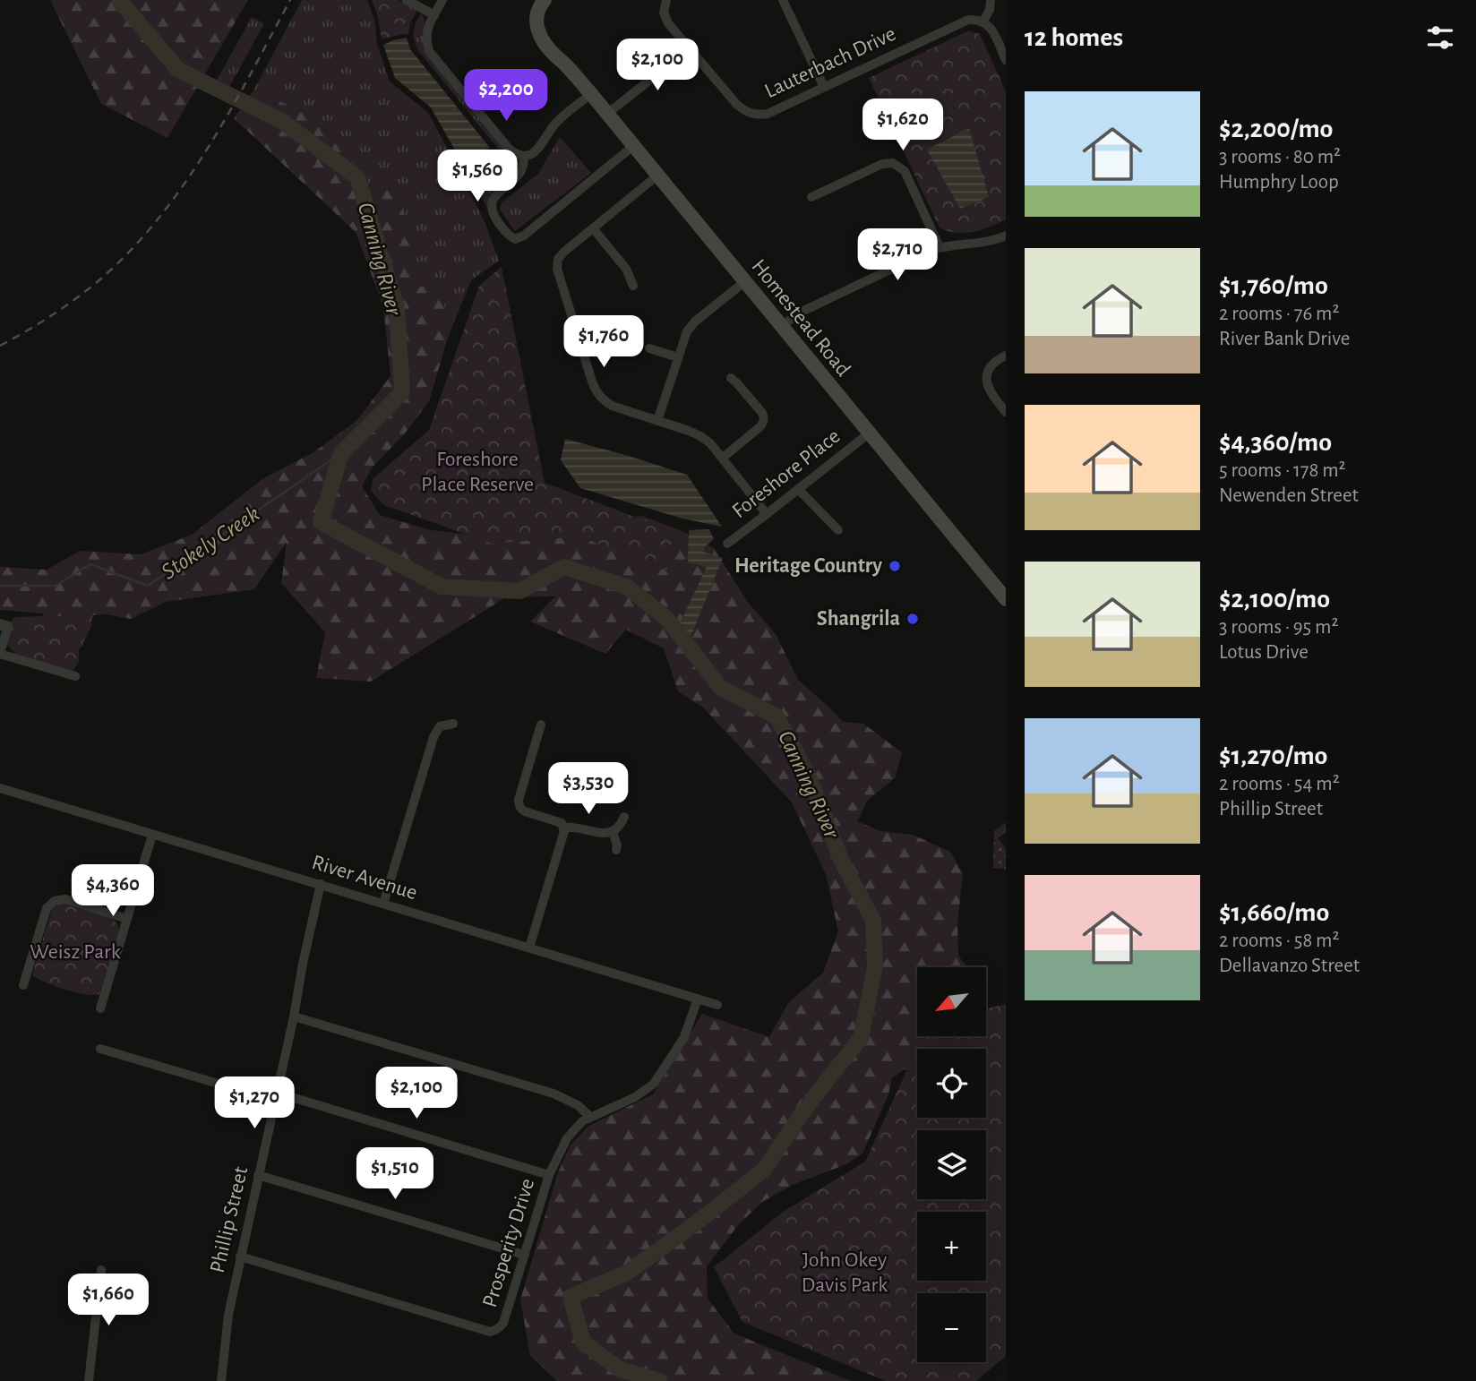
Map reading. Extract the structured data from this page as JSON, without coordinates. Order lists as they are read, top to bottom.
{
  "streets": {
    "street": [
      "Lauterbach Drive",
      "Homestead Road",
      "Foreshore Place",
      "River Avenue",
      "Phillip Street",
      "Prosperity Drive"
    ]
  },
  "crossings": [
    ["Homestead Road", "Foreshore Place"],
    ["River Avenue", "Phillip Street"],
    ["River Avenue", "Prosperity Drive"],
    ["Phillip Street", "Prosperity Drive"]
  ],
  "water": ["Canning River", "Stokely Creek"],
  "parks": ["Foreshore Place Reserve", "Weisz Park", "John Okey Davis Park"],
  "places": ["Heritage Country", "Shangrila"],
  "north": "bottom left",
  "page": {
    "heading": "12 homes",
    "price": [
      "$2,100",
      "$2,200",
      "$1,620",
      "$1,560",
      "$2,710",
      "$1,760",
      "$3,530",
      "$4,360",
      "$2,100",
      "$1,270",
      "$1,510",
      "$1,660"
    ],
    "list": [
      {
        "name": "$2,200/mo",
        "note": "3 rooms · 80 m² · Humphry Loop"
      },
      {
        "name": "$1,760/mo",
        "note": "2 rooms · 76 m² · River Bank Drive"
      },
      {
        "name": "$4,360/mo",
        "note": "5 rooms · 178 m² · Newenden Street"
      },
      {
        "name": "$2,100/mo",
        "note": "3 rooms · 95 m² · Lotus Drive"
      },
      {
        "name": "$1,270/mo",
        "note": "2 rooms · 54 m² · Phillip Street"
      },
      {
        "name": "$1,660/mo",
        "note": "2 rooms · 58 m² · Dellavanzo Street"
      }
    ],
    "map_buttons": ["+", "−"]
  }
}
